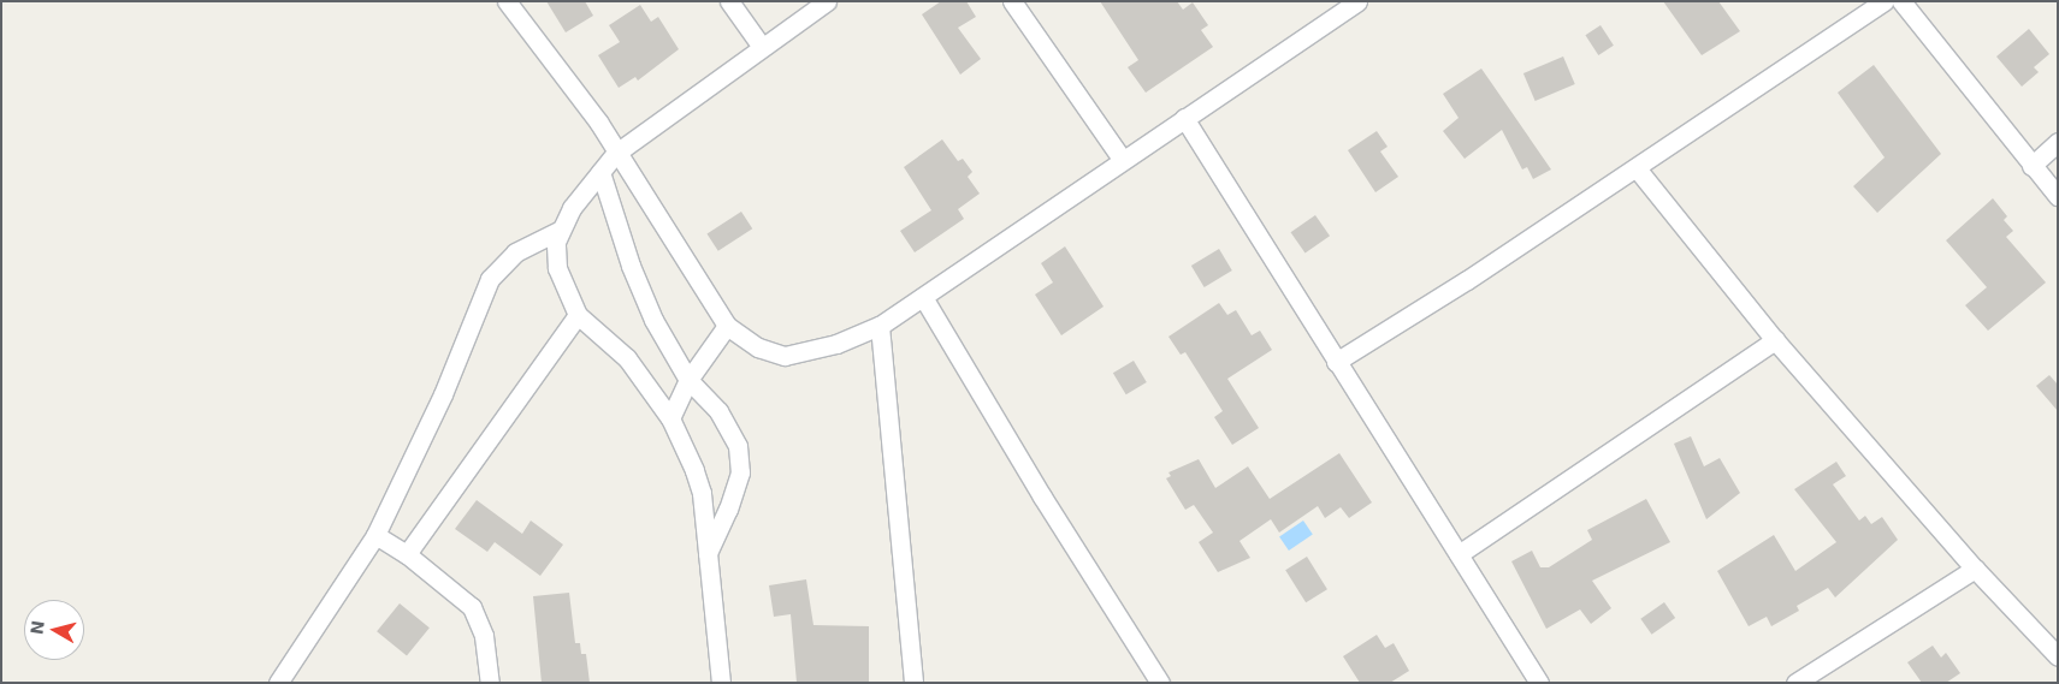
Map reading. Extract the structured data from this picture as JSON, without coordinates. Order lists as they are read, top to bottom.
{
  "north": "left"
}
